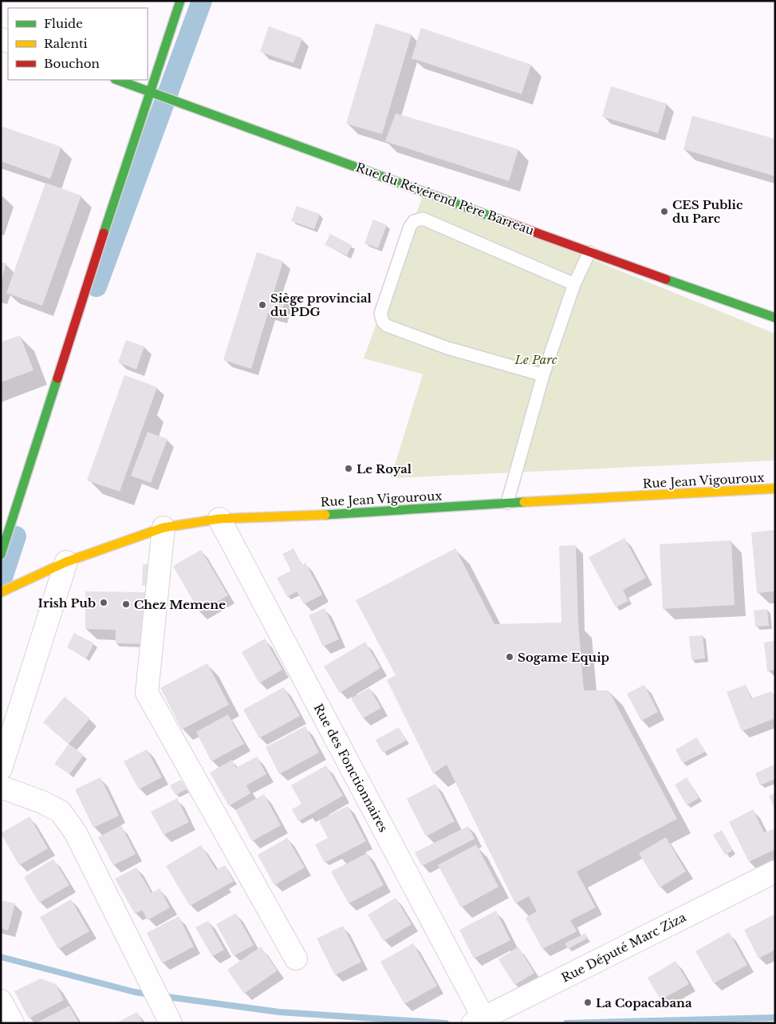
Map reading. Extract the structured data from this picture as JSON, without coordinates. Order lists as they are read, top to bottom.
{
  "streets": {
    "street": [
      "Rue du Révérend Père Barreau",
      "Rue Jean Vigouroux",
      "Rue des Fonctionnaires",
      "Rue Député Marc Ziza"
    ]
  },
  "crossings": [
    ["Rue Jean Vigouroux", "Rue des Fonctionnaires"],
    ["Rue des Fonctionnaires", "Rue Député Marc Ziza"]
  ],
  "parks": ["Le Parc"],
  "places": [
    "CES Public du Parc",
    "Siège provincial du PDG",
    "Le Royal",
    "Irish Pub",
    "Chez Memene",
    "Sogame Equip",
    "La Copacabana"
  ],
  "legend": ["Fluide", "Ralenti", "Bouchon"]
}
